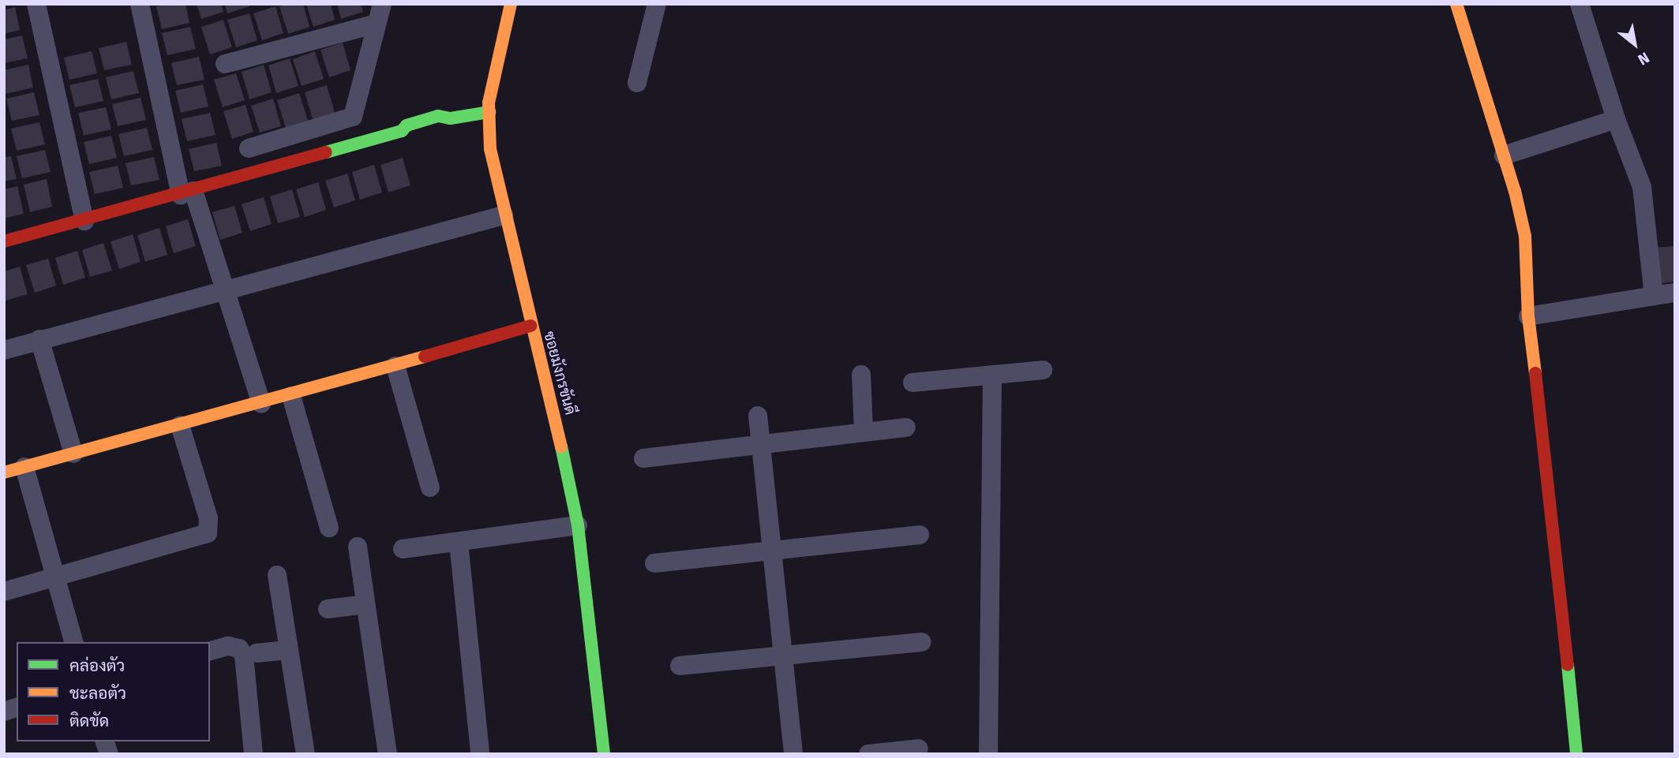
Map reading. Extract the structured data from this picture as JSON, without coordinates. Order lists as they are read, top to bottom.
{
  "streets": {
    "street": ["ซอยมังกรขันดี"]
  },
  "legend": ["คล่องตัว", "ชะลอตัว", "ติดขัด"],
  "north": "bottom right"
}
